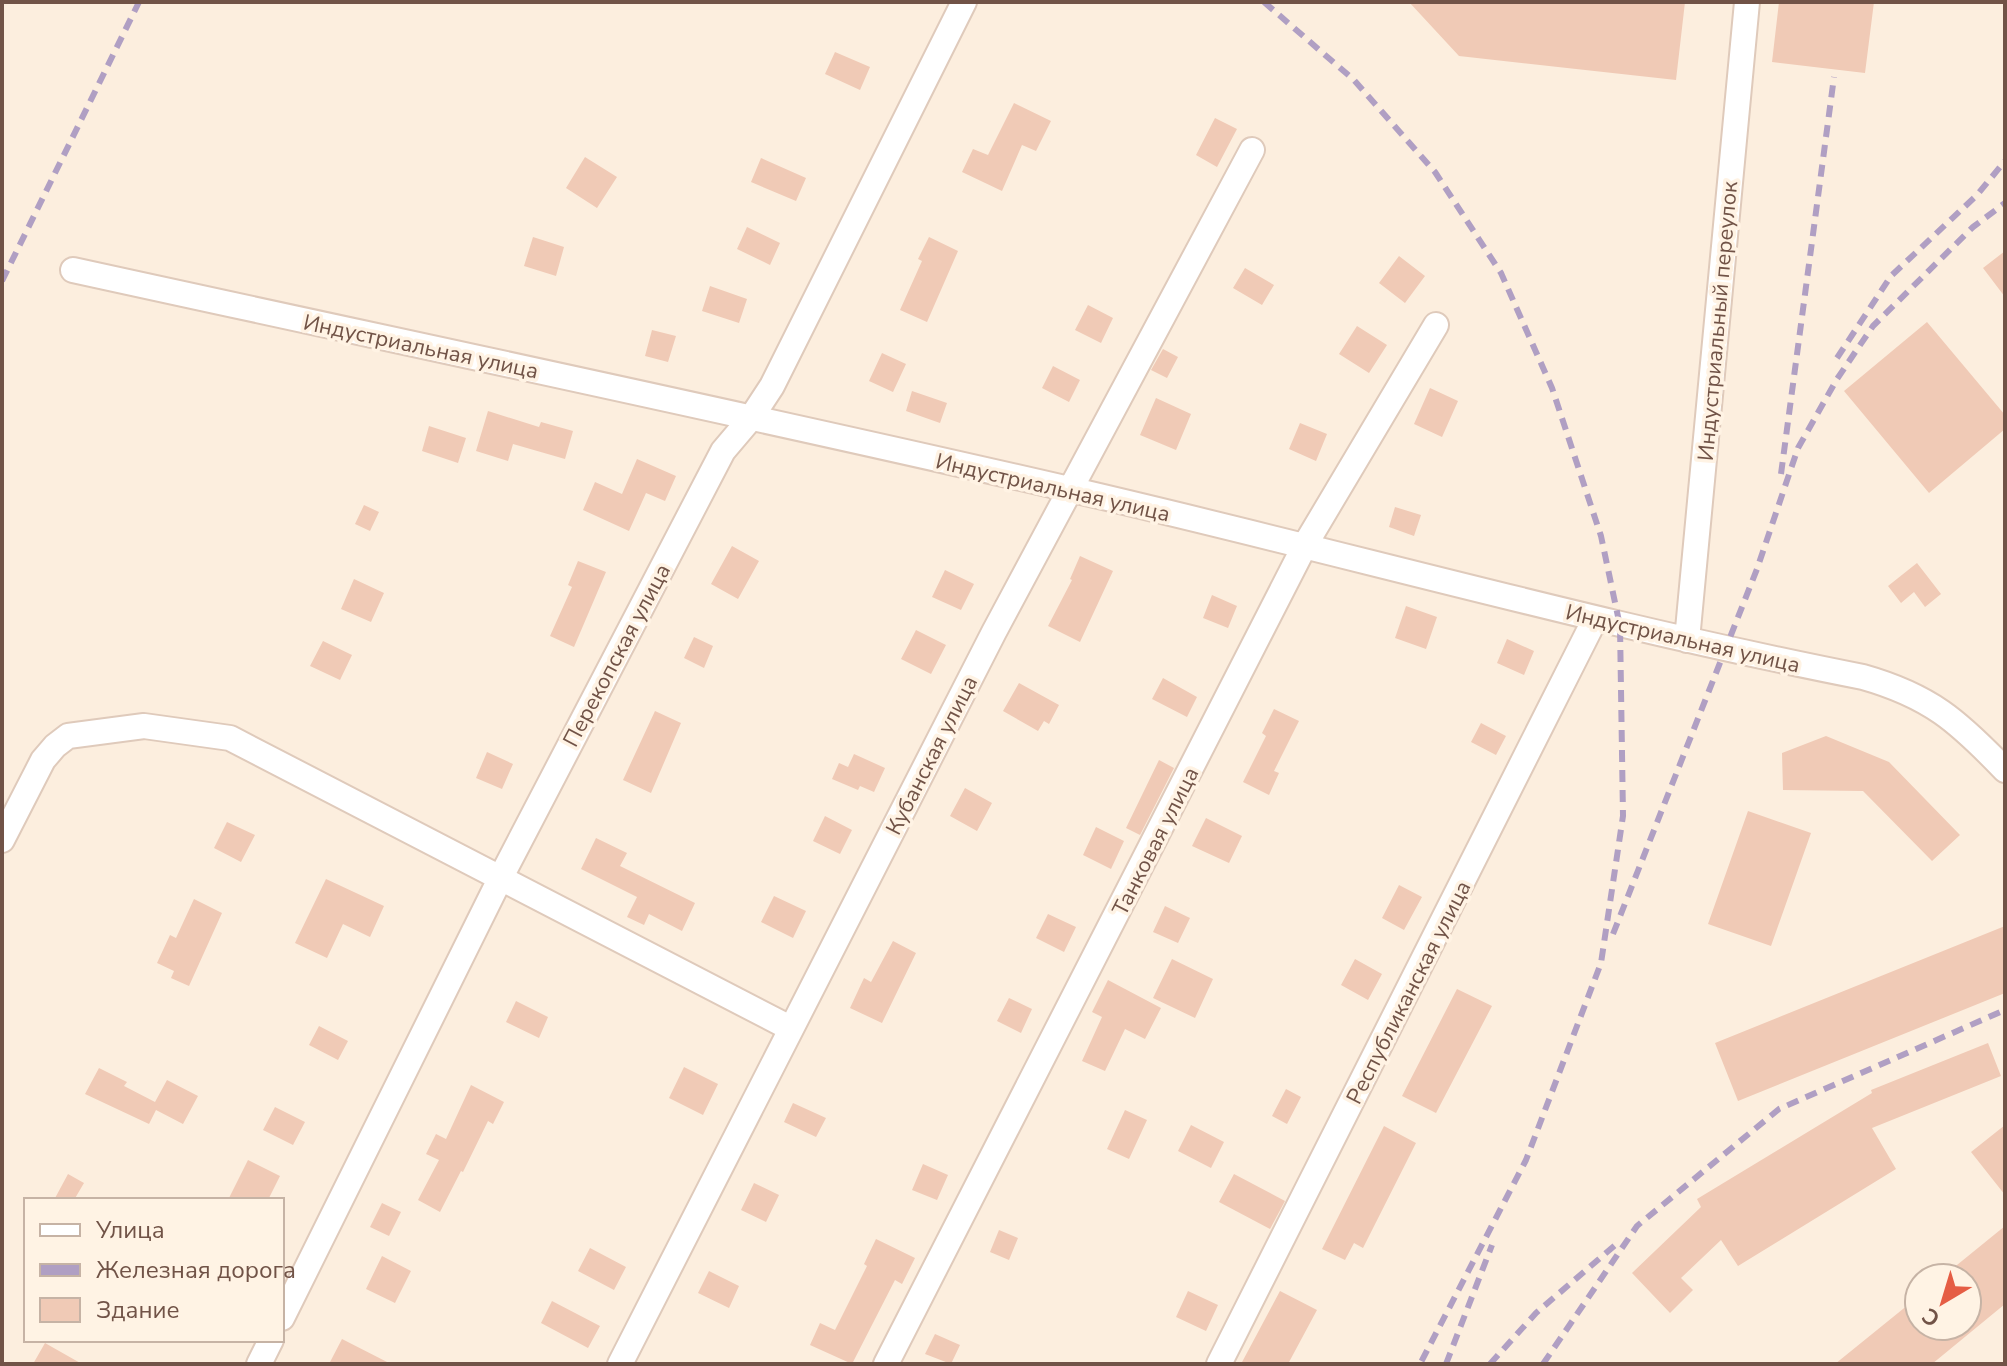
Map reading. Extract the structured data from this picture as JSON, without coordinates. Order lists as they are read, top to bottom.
{
  "streets": {
    "street": [
      "Индустриальный переулок",
      "Индустриальная улица",
      "Перекопская улица",
      "Кубанская улица",
      "Танковая улица",
      "Республиканская улица"
    ]
  },
  "crossings": [
    ["Индустриальный переулок", "Индустриальная улица"],
    ["Индустриальная улица", "Перекопская улица"],
    ["Индустриальная улица", "Кубанская улица"],
    ["Индустриальная улица", "Танковая улица"],
    ["Индустриальная улица", "Республиканская улица"]
  ],
  "legend": ["Улица", "Железная дорога", "Здание"],
  "north": "bottom left"
}
